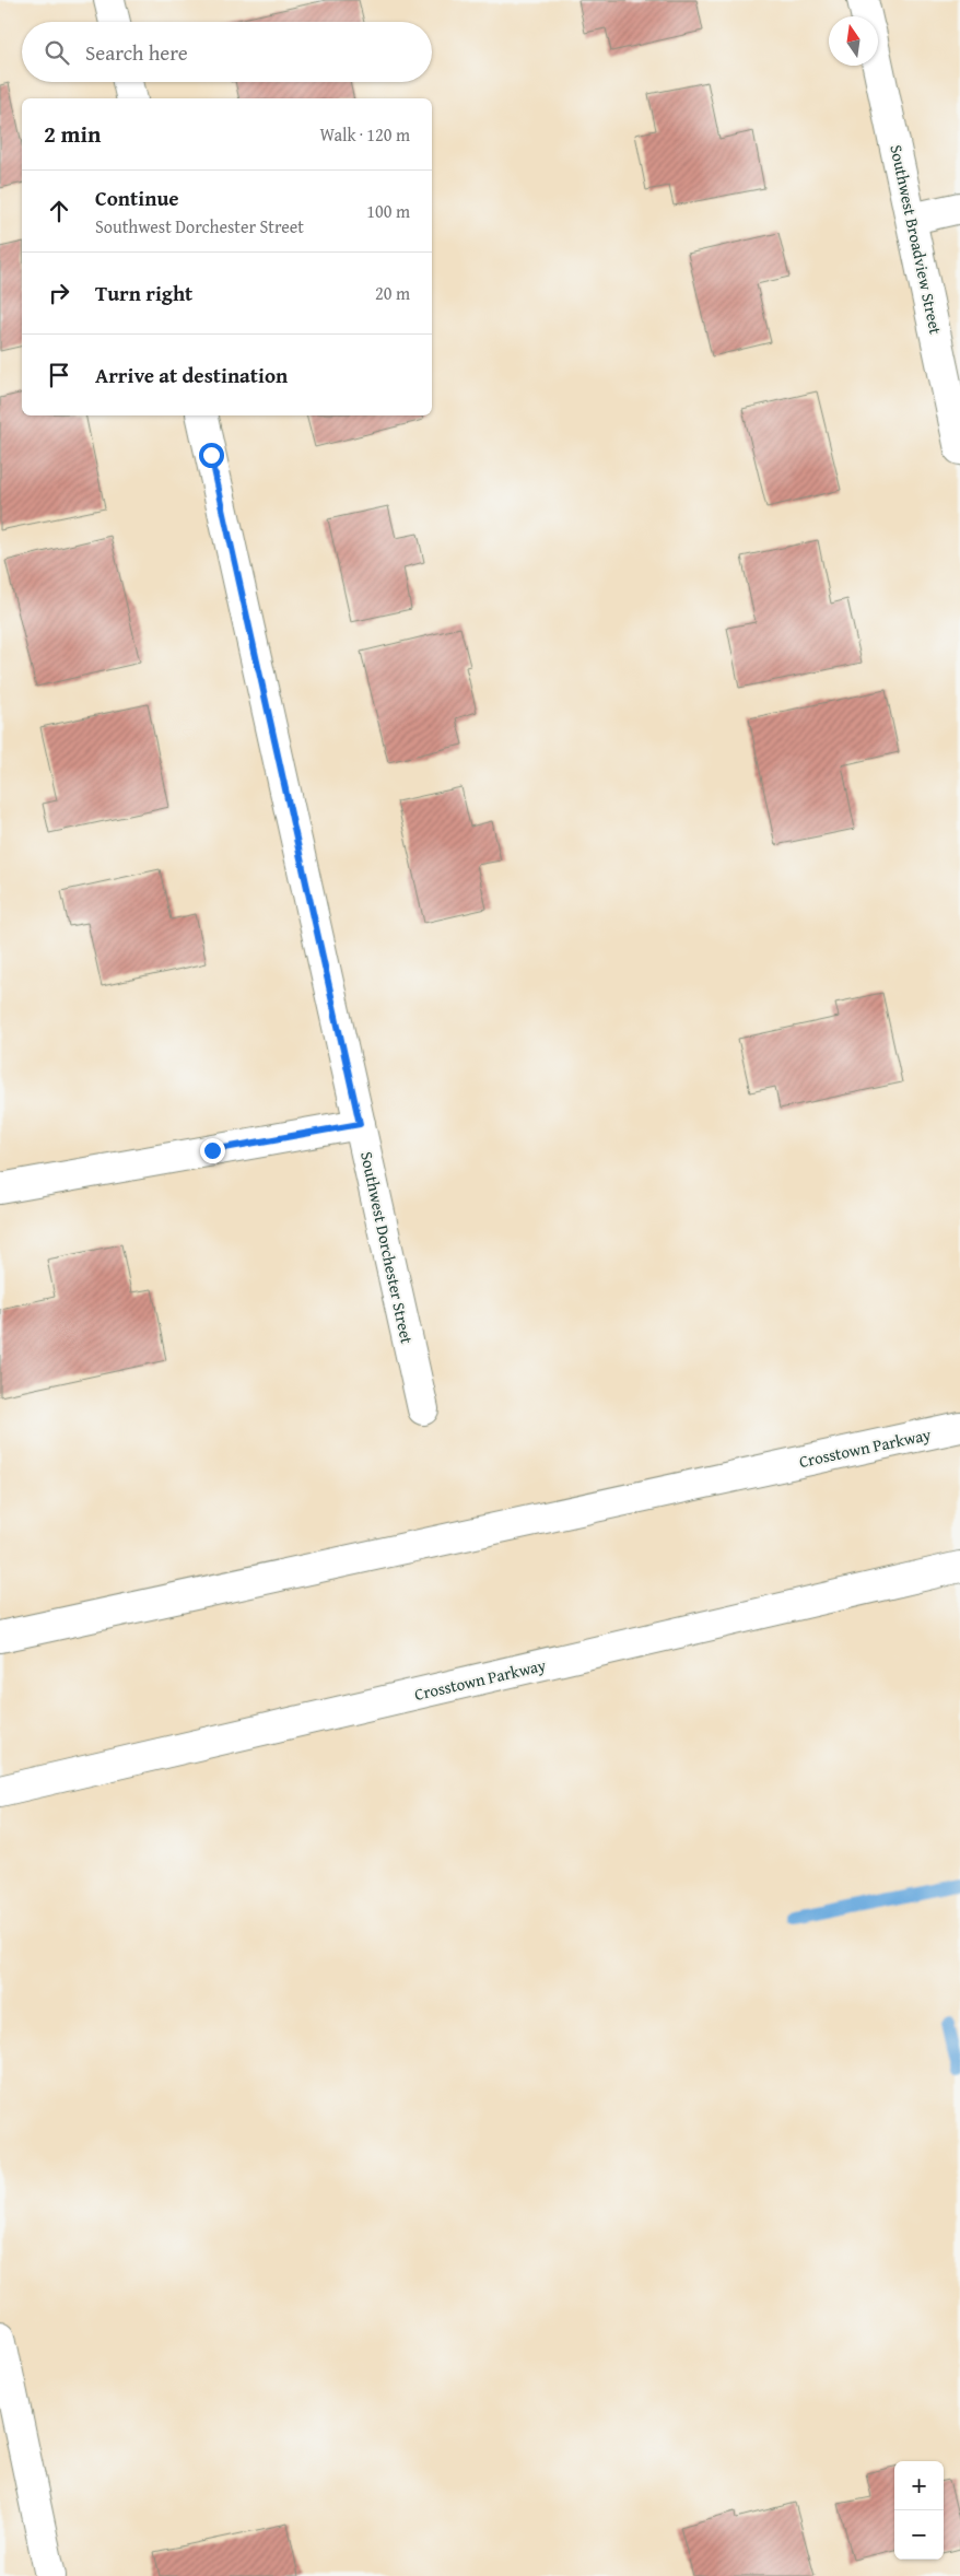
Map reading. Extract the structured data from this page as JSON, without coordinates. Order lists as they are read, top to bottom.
{
  "streets": {
    "main road": ["Southwest Broadview Street", "Southwest Dorchester Street", "Crosstown Parkway"]
  },
  "north": "top",
  "page": {
    "search": "Search here",
    "heading": ["2 min", "Walk · 120 m"],
    "list": [
      ["Continue", "Southwest Dorchester Street", "100 m"],
      ["Turn right", "20 m"],
      "Arrive at destination"
    ],
    "map_buttons": ["+", "−"]
  }
}
